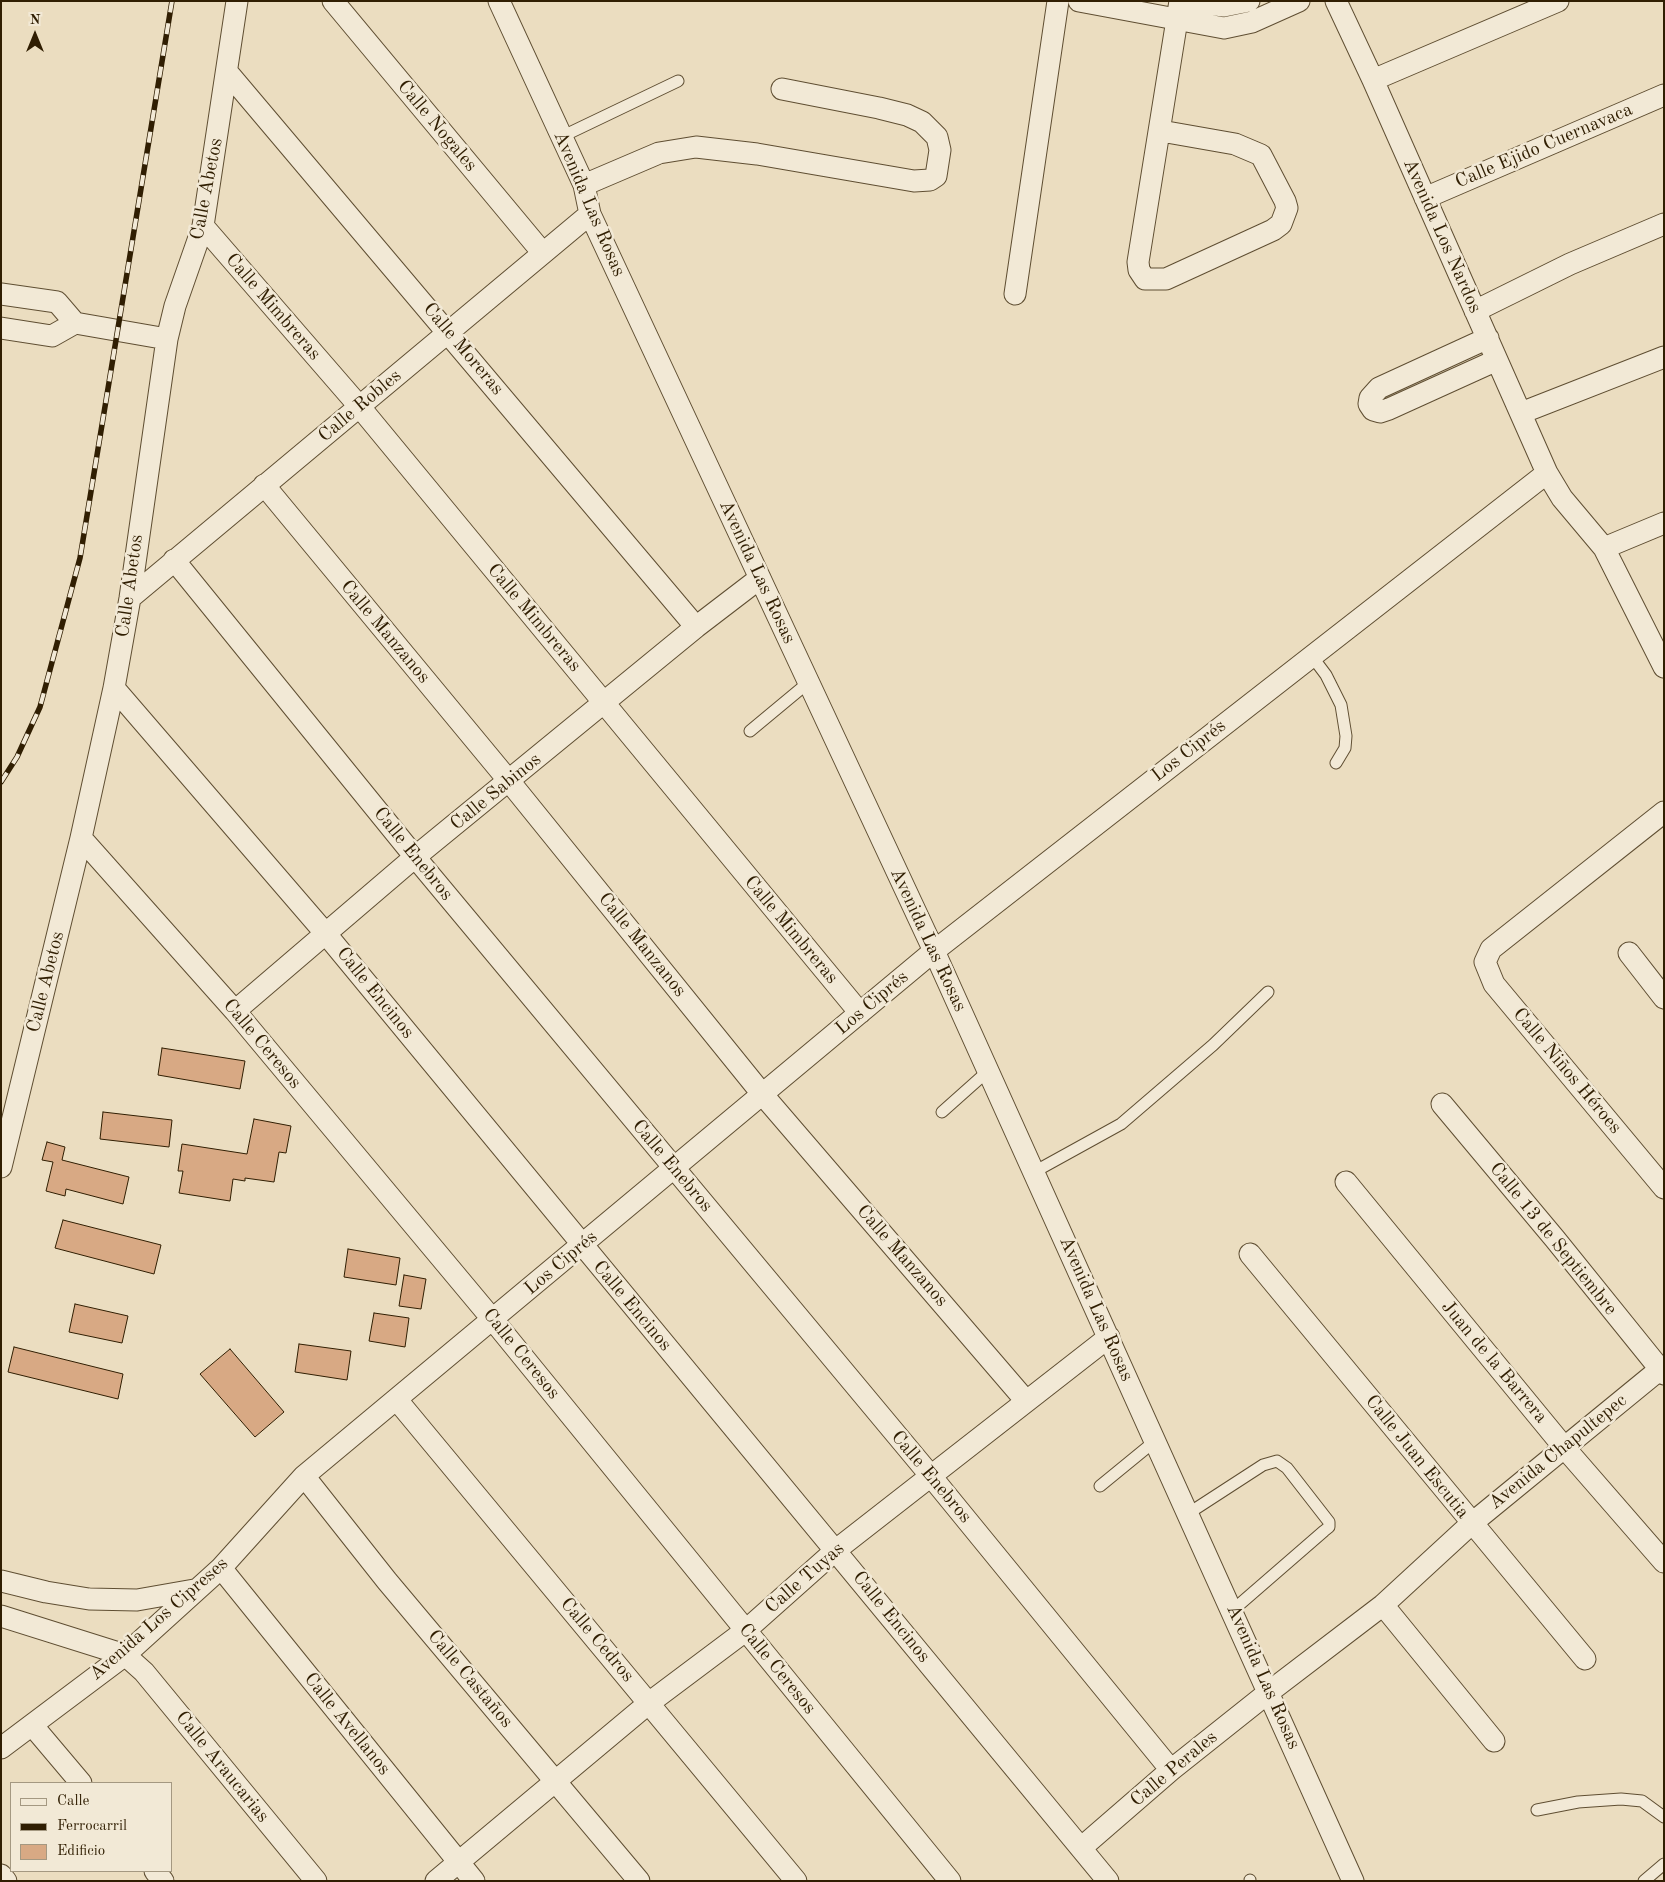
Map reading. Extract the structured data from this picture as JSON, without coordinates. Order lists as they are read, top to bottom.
{
  "streets": {
    "street": [
      "Calle Nogales",
      "Calle Ejido Cuernavaca",
      "Calle Abetos",
      "Avenida Las Rosas",
      "Avenida Los Nardos",
      "Calle Mimbreras",
      "Calle Moreras",
      "Calle Robles",
      "Calle Manzanos",
      "Los Ciprés",
      "Calle Sabinos",
      "Calle Enebros",
      "Calle Encinos",
      "Calle Ceresos",
      "Calle Niños Héroes",
      "Calle 13 de Septiembre",
      "Juan de la Barrera",
      "Avenida Chapultepec",
      "Calle Juan Escutia",
      "Calle Tuyas",
      "Avenida Los Cipreses",
      "Calle Cedros",
      "Calle Castaños",
      "Calle Avellanos",
      "Calle Araucarias",
      "Calle Perales"
    ]
  },
  "crossings": [
    ["Calle Nogales", "Calle Robles"],
    ["Calle Ejido Cuernavaca", "Avenida Los Nardos"],
    ["Calle Abetos", "Calle Mimbreras"],
    ["Calle Abetos", "Calle Moreras"],
    ["Calle Abetos", "Calle Robles"],
    ["Calle Abetos", "Calle Encinos"],
    ["Calle Abetos", "Calle Ceresos"],
    ["Avenida Las Rosas", "Calle Robles"],
    ["Avenida Las Rosas", "Los Ciprés"],
    ["Avenida Las Rosas", "Calle Sabinos"],
    ["Avenida Las Rosas", "Avenida Chapultepec"],
    ["Avenida Las Rosas", "Calle Tuyas"],
    ["Avenida Las Rosas", "Calle Perales"],
    ["Avenida Los Nardos", "Los Ciprés"],
    ["Calle Mimbreras", "Calle Robles"],
    ["Calle Mimbreras", "Los Ciprés"],
    ["Calle Mimbreras", "Calle Sabinos"],
    ["Calle Moreras", "Calle Robles"],
    ["Calle Moreras", "Calle Sabinos"],
    ["Calle Robles", "Calle Manzanos"],
    ["Calle Robles", "Calle Enebros"],
    ["Calle Manzanos", "Los Ciprés"],
    ["Calle Manzanos", "Calle Sabinos"],
    ["Calle Manzanos", "Calle Tuyas"],
    ["Los Ciprés", "Calle Enebros"],
    ["Los Ciprés", "Calle Encinos"],
    ["Los Ciprés", "Calle Ceresos"],
    ["Los Ciprés", "Avenida Los Cipreses"],
    ["Los Ciprés", "Calle Cedros"],
    ["Los Ciprés", "Calle Castaños"],
    ["Calle Sabinos", "Calle Enebros"],
    ["Calle Sabinos", "Calle Encinos"],
    ["Calle Sabinos", "Calle Ceresos"],
    ["Calle Enebros", "Calle Tuyas"],
    ["Calle Enebros", "Calle Perales"],
    ["Calle Encinos", "Calle Tuyas"],
    ["Calle Encinos", "Calle Perales"],
    ["Calle Ceresos", "Calle Tuyas"],
    ["Calle 13 de Septiembre", "Avenida Chapultepec"],
    ["Juan de la Barrera", "Avenida Chapultepec"],
    ["Avenida Chapultepec", "Calle Juan Escutia"],
    ["Avenida Chapultepec", "Calle Perales"],
    ["Calle Tuyas", "Calle Cedros"],
    ["Calle Tuyas", "Calle Castaños"],
    ["Calle Tuyas", "Calle Avellanos"],
    ["Avenida Los Cipreses", "Calle Castaños"],
    ["Avenida Los Cipreses", "Calle Avellanos"],
    ["Avenida Los Cipreses", "Calle Araucarias"]
  ],
  "legend": ["Calle", "Ferrocarril", "Edificio"],
  "north": "top"
}
